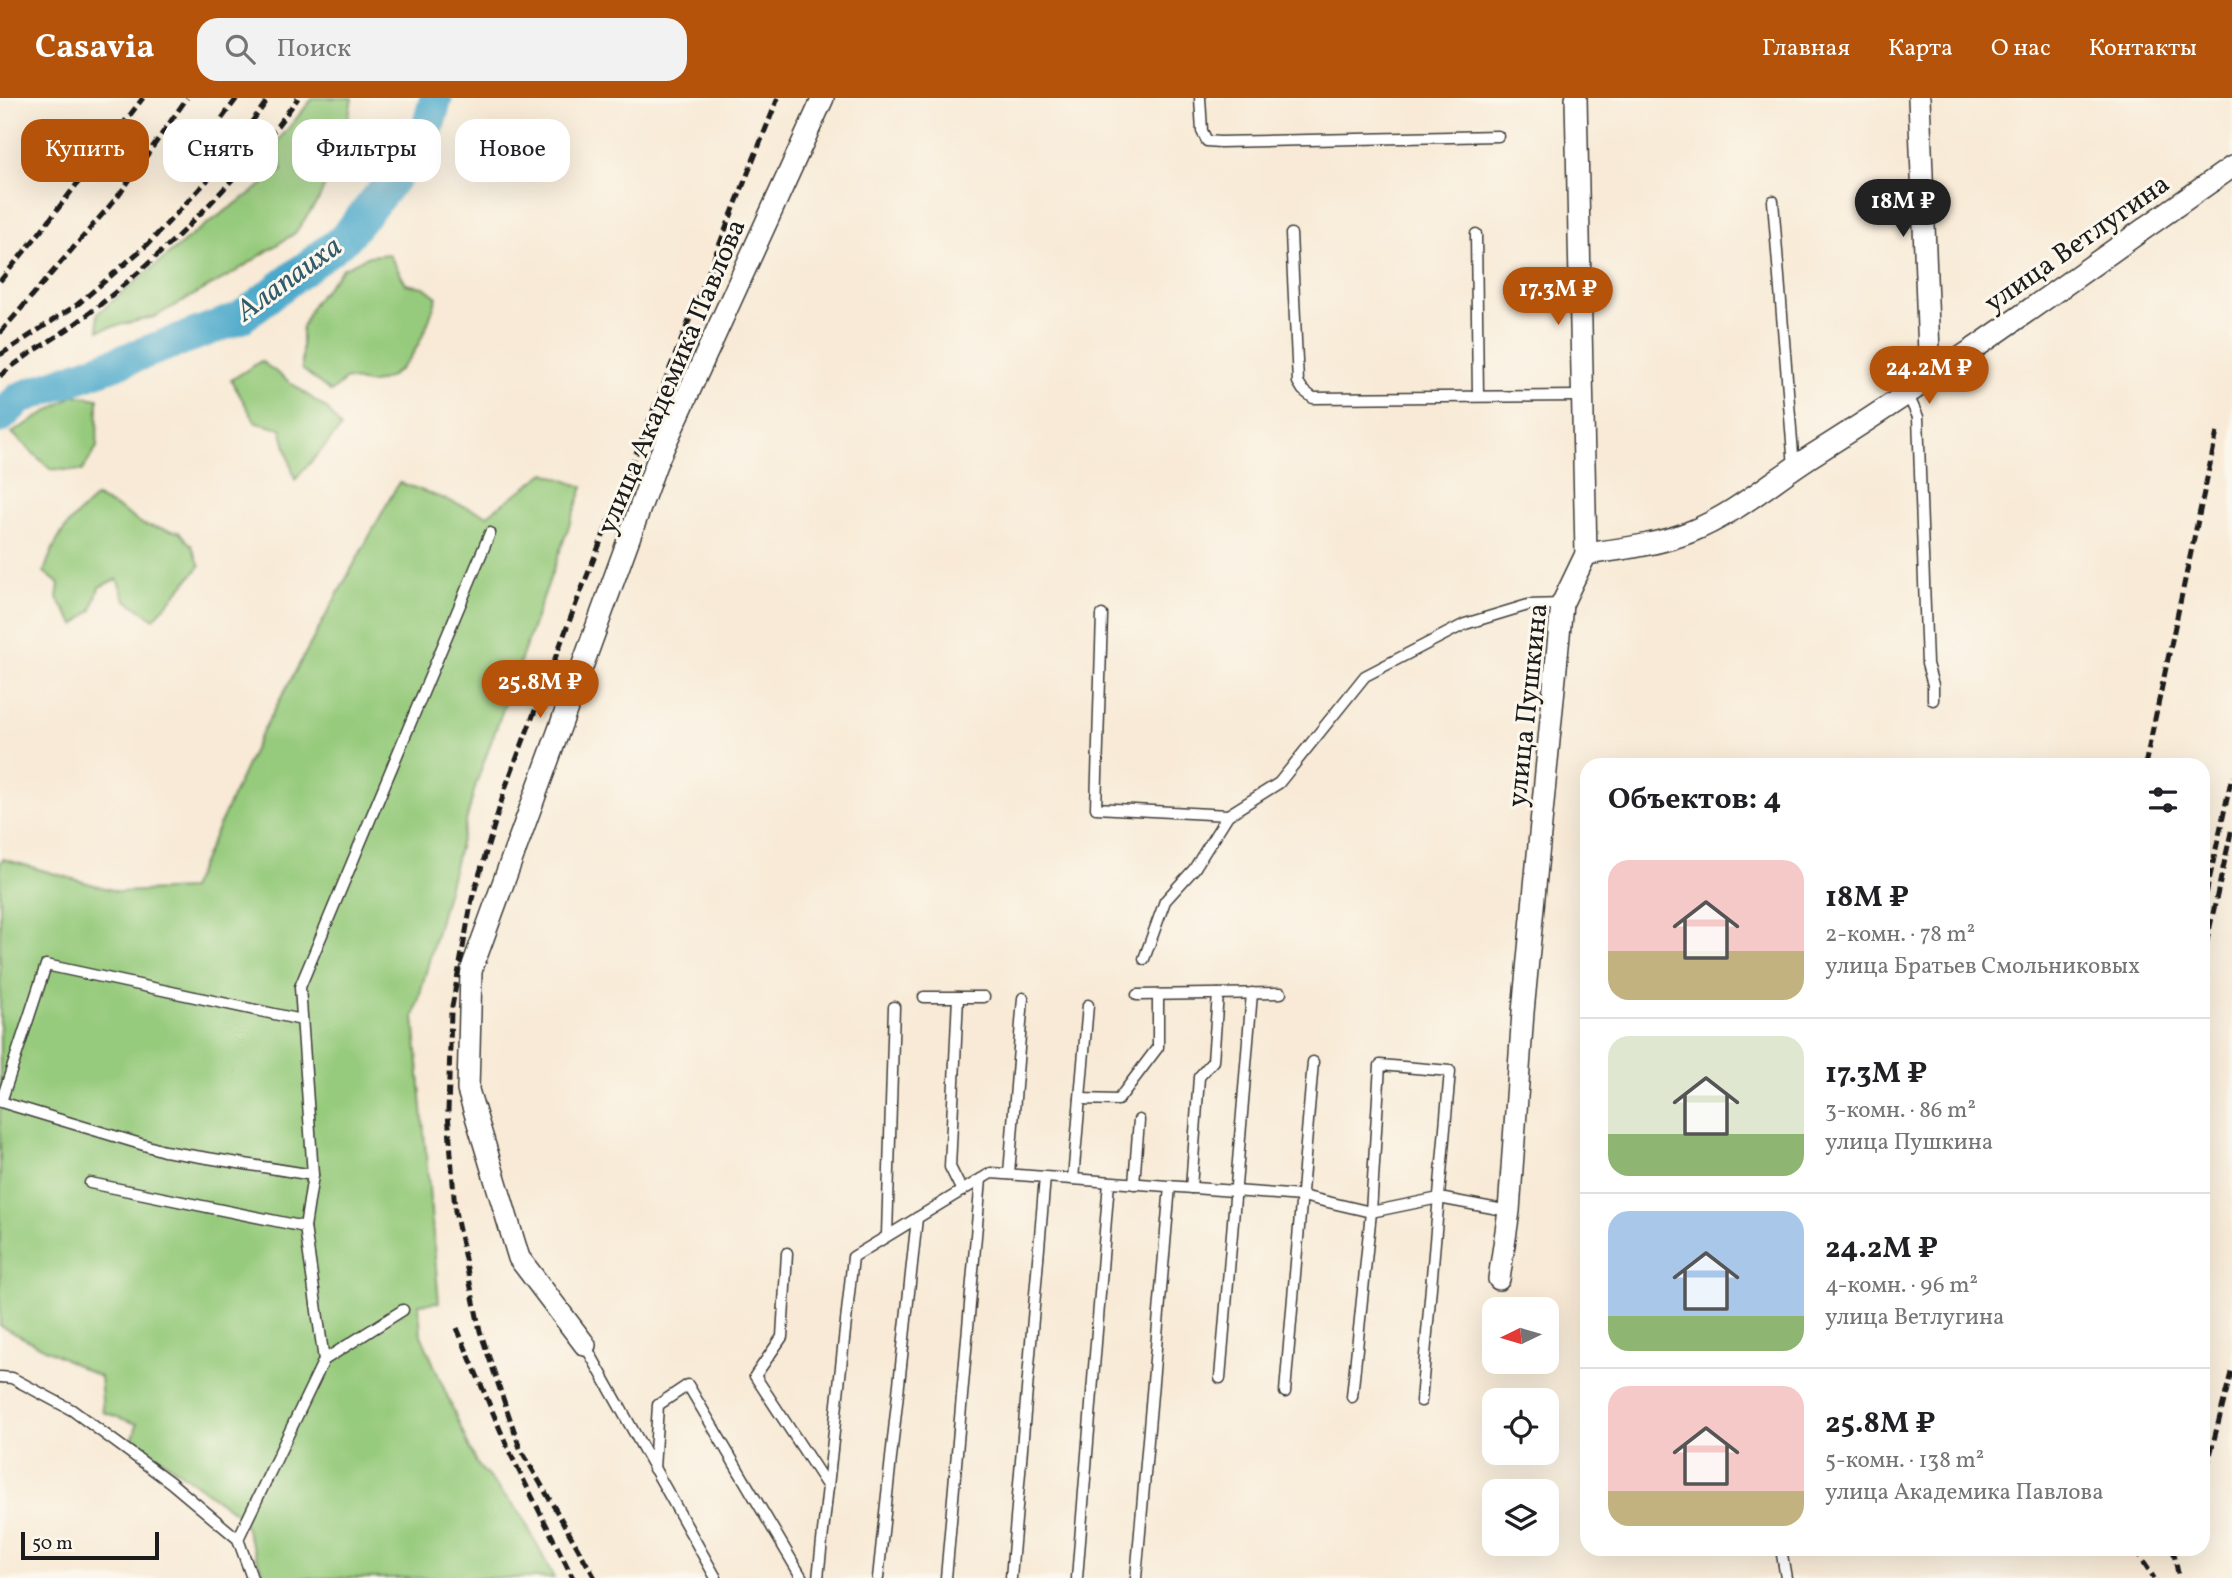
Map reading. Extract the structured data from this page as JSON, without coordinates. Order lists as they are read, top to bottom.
{
  "streets": {
    "street": ["улица Ветлугина", "улица Академика Павлова", "улица Пушкина"]
  },
  "crossings": [
    ["улица Ветлугина", "улица Пушкина"]
  ],
  "water": ["Алапаиха"],
  "scale_bar": "50 m",
  "north": "left",
  "page": {
    "header": "Casavia",
    "search": "Поиск",
    "nav": [
      "Главная",
      "Карта",
      "О нас",
      "Контакты"
    ],
    "chip": [
      "Купить",
      "Снять",
      "Фильтры",
      "Новое"
    ],
    "price": [
      "18M ₽",
      "17.3M ₽",
      "24.2M ₽",
      "25.8M ₽"
    ],
    "heading": "Объектов: 4",
    "list": [
      {
        "name": "18M ₽",
        "note": "2-комн. · 78 m² · улица Братьев Смольниковых"
      },
      {
        "name": "17.3M ₽",
        "note": "3-комн. · 86 m² · улица Пушкина"
      },
      {
        "name": "24.2M ₽",
        "note": "4-комн. · 96 m² · улица Ветлугина"
      },
      {
        "name": "25.8M ₽",
        "note": "5-комн. · 138 m² · улица Академика Павлова"
      }
    ],
    "scale": "50 m"
  }
}
